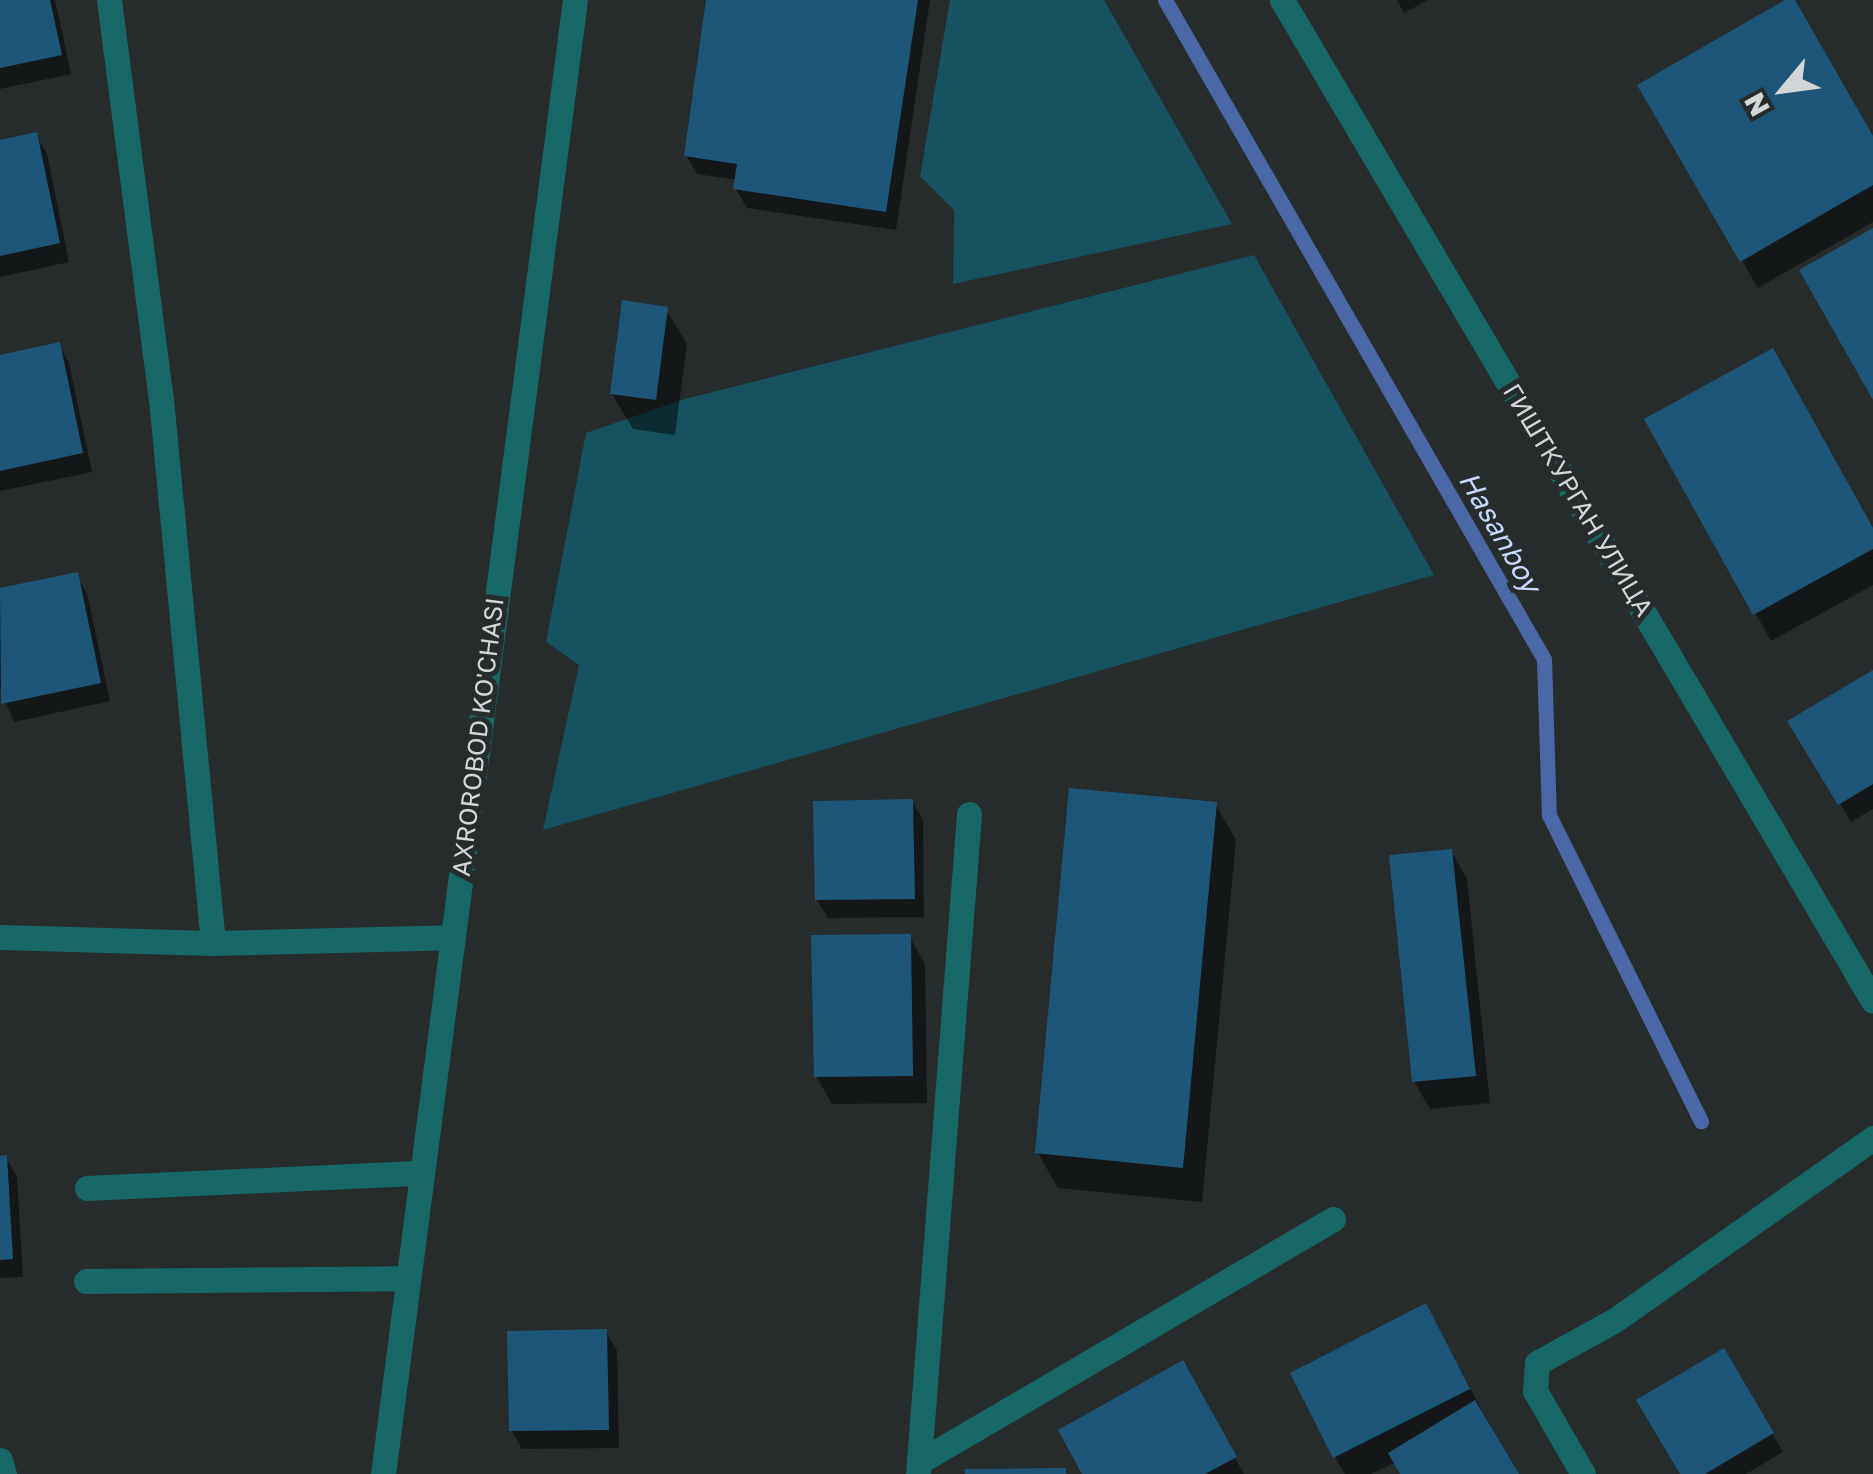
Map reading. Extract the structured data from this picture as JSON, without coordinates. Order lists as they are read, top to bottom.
{
  "streets": {
    "street": ["ГИШТКУРГАН УЛИЦА", "AXROROBOD KO'CHASI"]
  },
  "water": ["Hasanboy"],
  "north": "bottom left"
}
